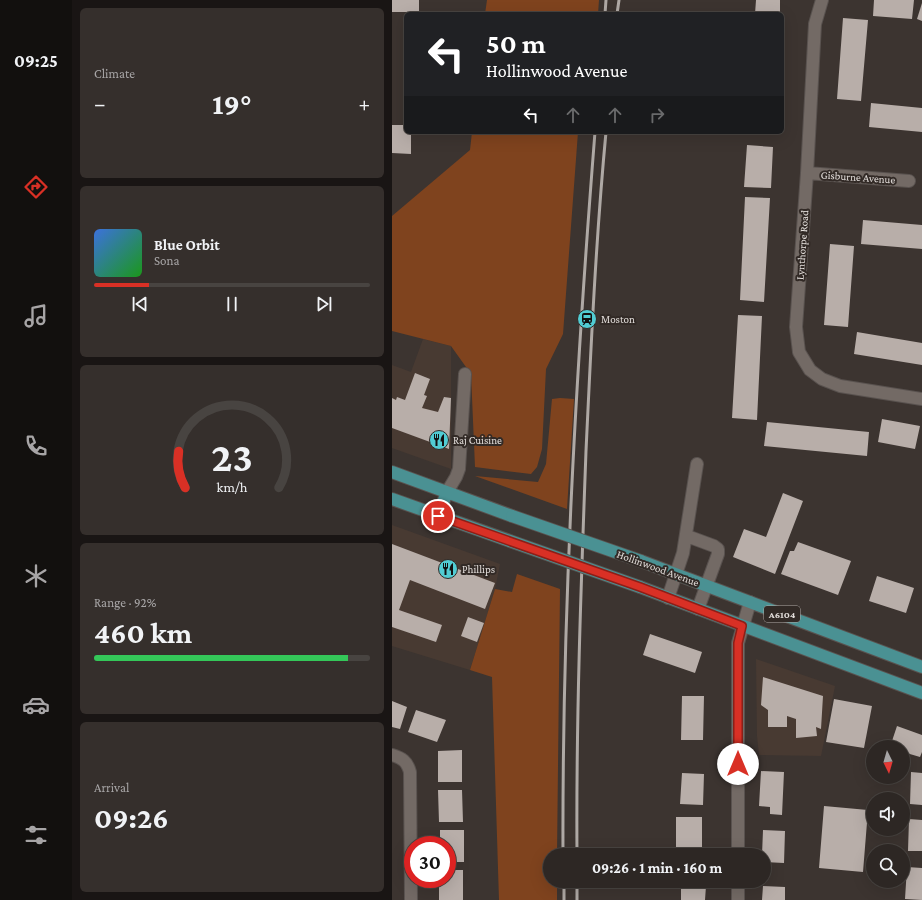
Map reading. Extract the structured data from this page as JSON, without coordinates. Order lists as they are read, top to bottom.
{
  "streets": {
    "main road": ["Hollinwood Avenue", "A6104"],
    "street": ["Gisburne Avenue", "Lynthorpe Road"]
  },
  "crossings": [
    ["Gisburne Avenue", "Lynthorpe Road"]
  ],
  "places": {
    "station": ["Moston"],
    "restaurant": ["Raj Cuisine", "Phillips"]
  },
  "north": "bottom",
  "page": {
    "tabs": "09:25",
    "tile": [
      "Climate",
      ["Range · 92%", "460 km"],
      ["Arrival", "09:26"]
    ],
    "turn": ["50 m", "Hollinwood Avenue"],
    "heat": ["−", "19°", "+"],
    "song": ["Blue Orbit", "Sona"],
    "limit": "30",
    "trip": "09:26 · 1 min · 160 m",
    "gauge": ["23", "km/h"]
  }
}
